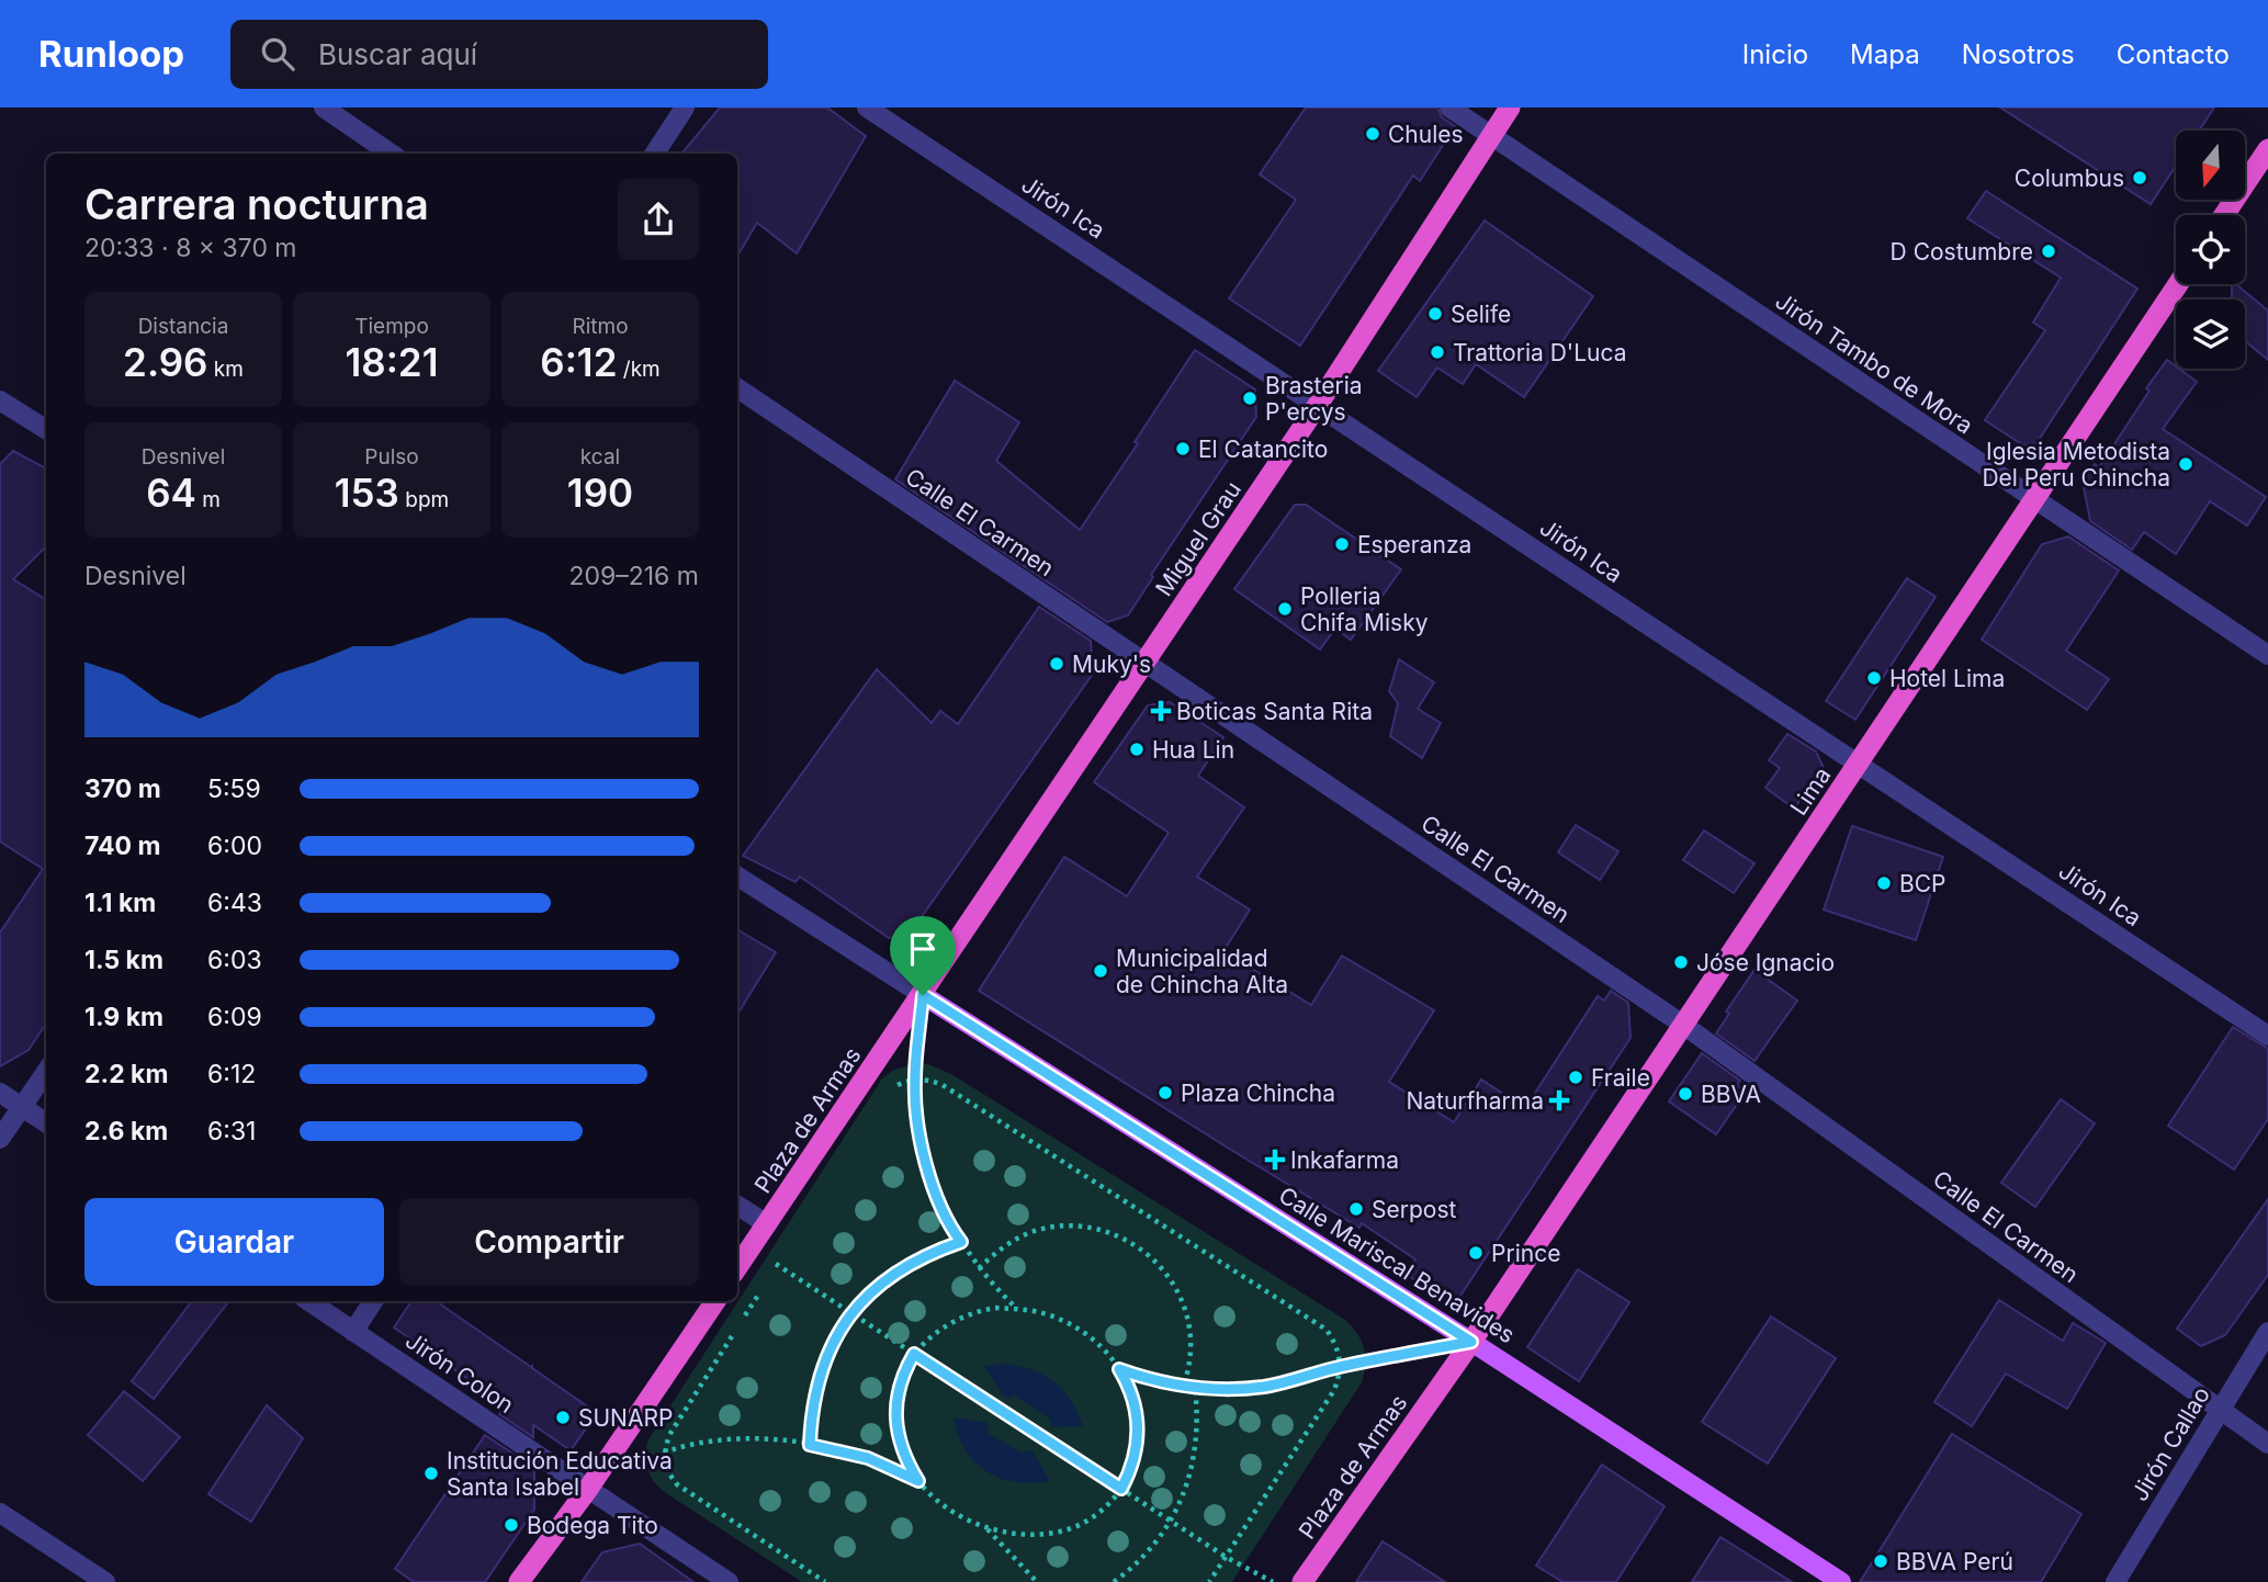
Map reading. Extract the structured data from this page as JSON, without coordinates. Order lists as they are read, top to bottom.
{
  "streets": {
    "highway": ["Miguel Grau", "Lima", "Plaza de Armas"],
    "main road": ["Calle Mariscal Benavides"],
    "street": [
      "Jirón Ica",
      "Jirón Tambo de Mora",
      "Calle El Carmen",
      "Jirón Colon",
      "Jirón Callao"
    ]
  },
  "crossings": [
    ["Jirón Ica", "Miguel Grau"],
    ["Jirón Ica", "Lima"],
    ["Jirón Tambo de Mora", "Miguel Grau"],
    ["Jirón Tambo de Mora", "Lima"],
    ["Calle El Carmen", "Miguel Grau"],
    ["Calle El Carmen", "Lima"],
    ["Calle El Carmen", "Jirón Callao"],
    ["Miguel Grau", "Plaza de Armas"],
    ["Miguel Grau", "Calle Mariscal Benavides"],
    ["Lima", "Plaza de Armas"],
    ["Lima", "Calle Mariscal Benavides"],
    ["Plaza de Armas", "Calle Mariscal Benavides"]
  ],
  "places": {
    "other": [
      "Chules",
      "Columbus",
      "D Costumbre",
      "Selife",
      "Trattoria D'Luca",
      "Brasteria P'ercys",
      "El Catancito",
      "Iglesia Metodista Del Peru Chincha",
      "Esperanza",
      "Polleria Chifa Misky",
      "Muky's",
      "Hotel Lima",
      "Hua Lin",
      "BCP",
      "Jóse Ignacio",
      "Municipalidad de Chincha Alta",
      "Fraile",
      "Plaza Chincha",
      "BBVA",
      "Serpost",
      "Prince",
      "SUNARP",
      "Institución Educativa Santa Isabel",
      "Bodega Tito",
      "BBVA Perú"
    ],
    "health": ["Boticas Santa Rita", "Naturfharma", "Inkafarma"]
  },
  "north": "bottom",
  "page": {
    "header": "Runloop",
    "search": "Buscar aquí",
    "nav": [
      "Inicio",
      "Mapa",
      "Nosotros",
      "Contacto"
    ],
    "heading": ["Carrera nocturna", "20:33 · 8 × 370 m"],
    "stats": [
      ["Distancia", "2.96 km"],
      ["Tiempo", "18:21"],
      ["Ritmo", "6:12 /km"],
      ["Desnivel", "64 m"],
      ["Pulso", "153 bpm"],
      ["kcal", "190"]
    ],
    "chart": ["Desnivel", "209–216 m"],
    "list": [
      {
        "name": "370 m",
        "note": "5:59"
      },
      {
        "name": "740 m",
        "note": "6:00"
      },
      {
        "name": "1.1 km",
        "note": "6:43"
      },
      {
        "name": "1.5 km",
        "note": "6:03"
      },
      {
        "name": "1.9 km",
        "note": "6:09"
      },
      {
        "name": "2.2 km",
        "note": "6:12"
      },
      {
        "name": "2.6 km",
        "note": "6:31"
      }
    ],
    "buttons": ["Guardar", "Compartir"]
  }
}
